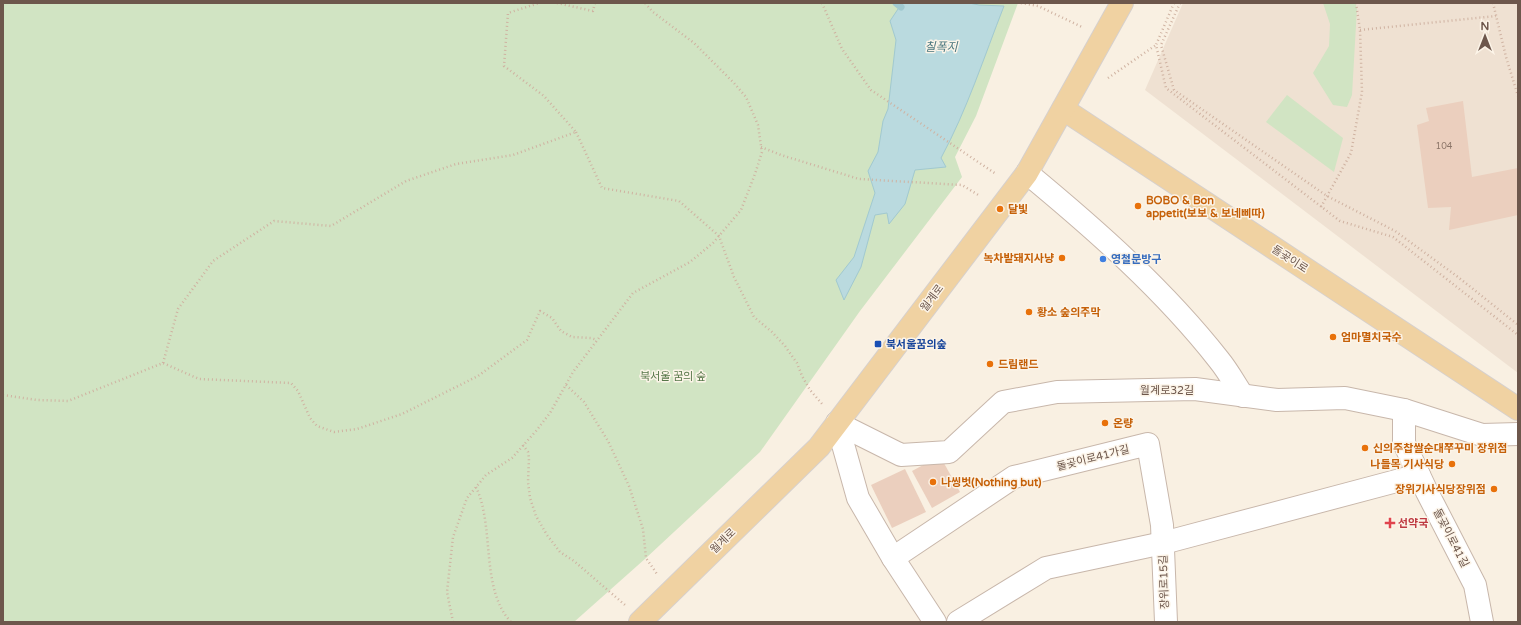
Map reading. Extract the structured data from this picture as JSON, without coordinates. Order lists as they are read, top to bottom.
{
  "streets": {
    "main road": ["돌곶이로", "월계로"],
    "street": [
      "월계로32길",
      "돌곶이로41가길",
      "돌곶이로41길",
      "장위로15길"
    ]
  },
  "crossings": [
    ["돌곶이로", "월계로"],
    ["월계로", "월계로32길"],
    ["월계로32길", "돌곶이로41길"],
    ["돌곶이로41가길", "장위로15길"]
  ],
  "water": ["칠폭지"],
  "parks": ["북서울 꿈의 숲"],
  "places": {
    "other": [
      "BOBO & Bon appetit(보보 & 보네삐따)",
      "달빛",
      "녹차밭돼지사냥",
      "영철문방구",
      "황소 숲의주막",
      "엄마멸치국수",
      "드림랜드",
      "온량",
      "신의주찹쌀순대쭈꾸미 장위점",
      "나들목 기사식당",
      "나씽벗(Nothing but)",
      "장위기사식당장위점"
    ],
    "transit": ["북서울꿈의숲"],
    "health": ["선약국"]
  },
  "house_numbers": ["104"],
  "north": "top"
}
